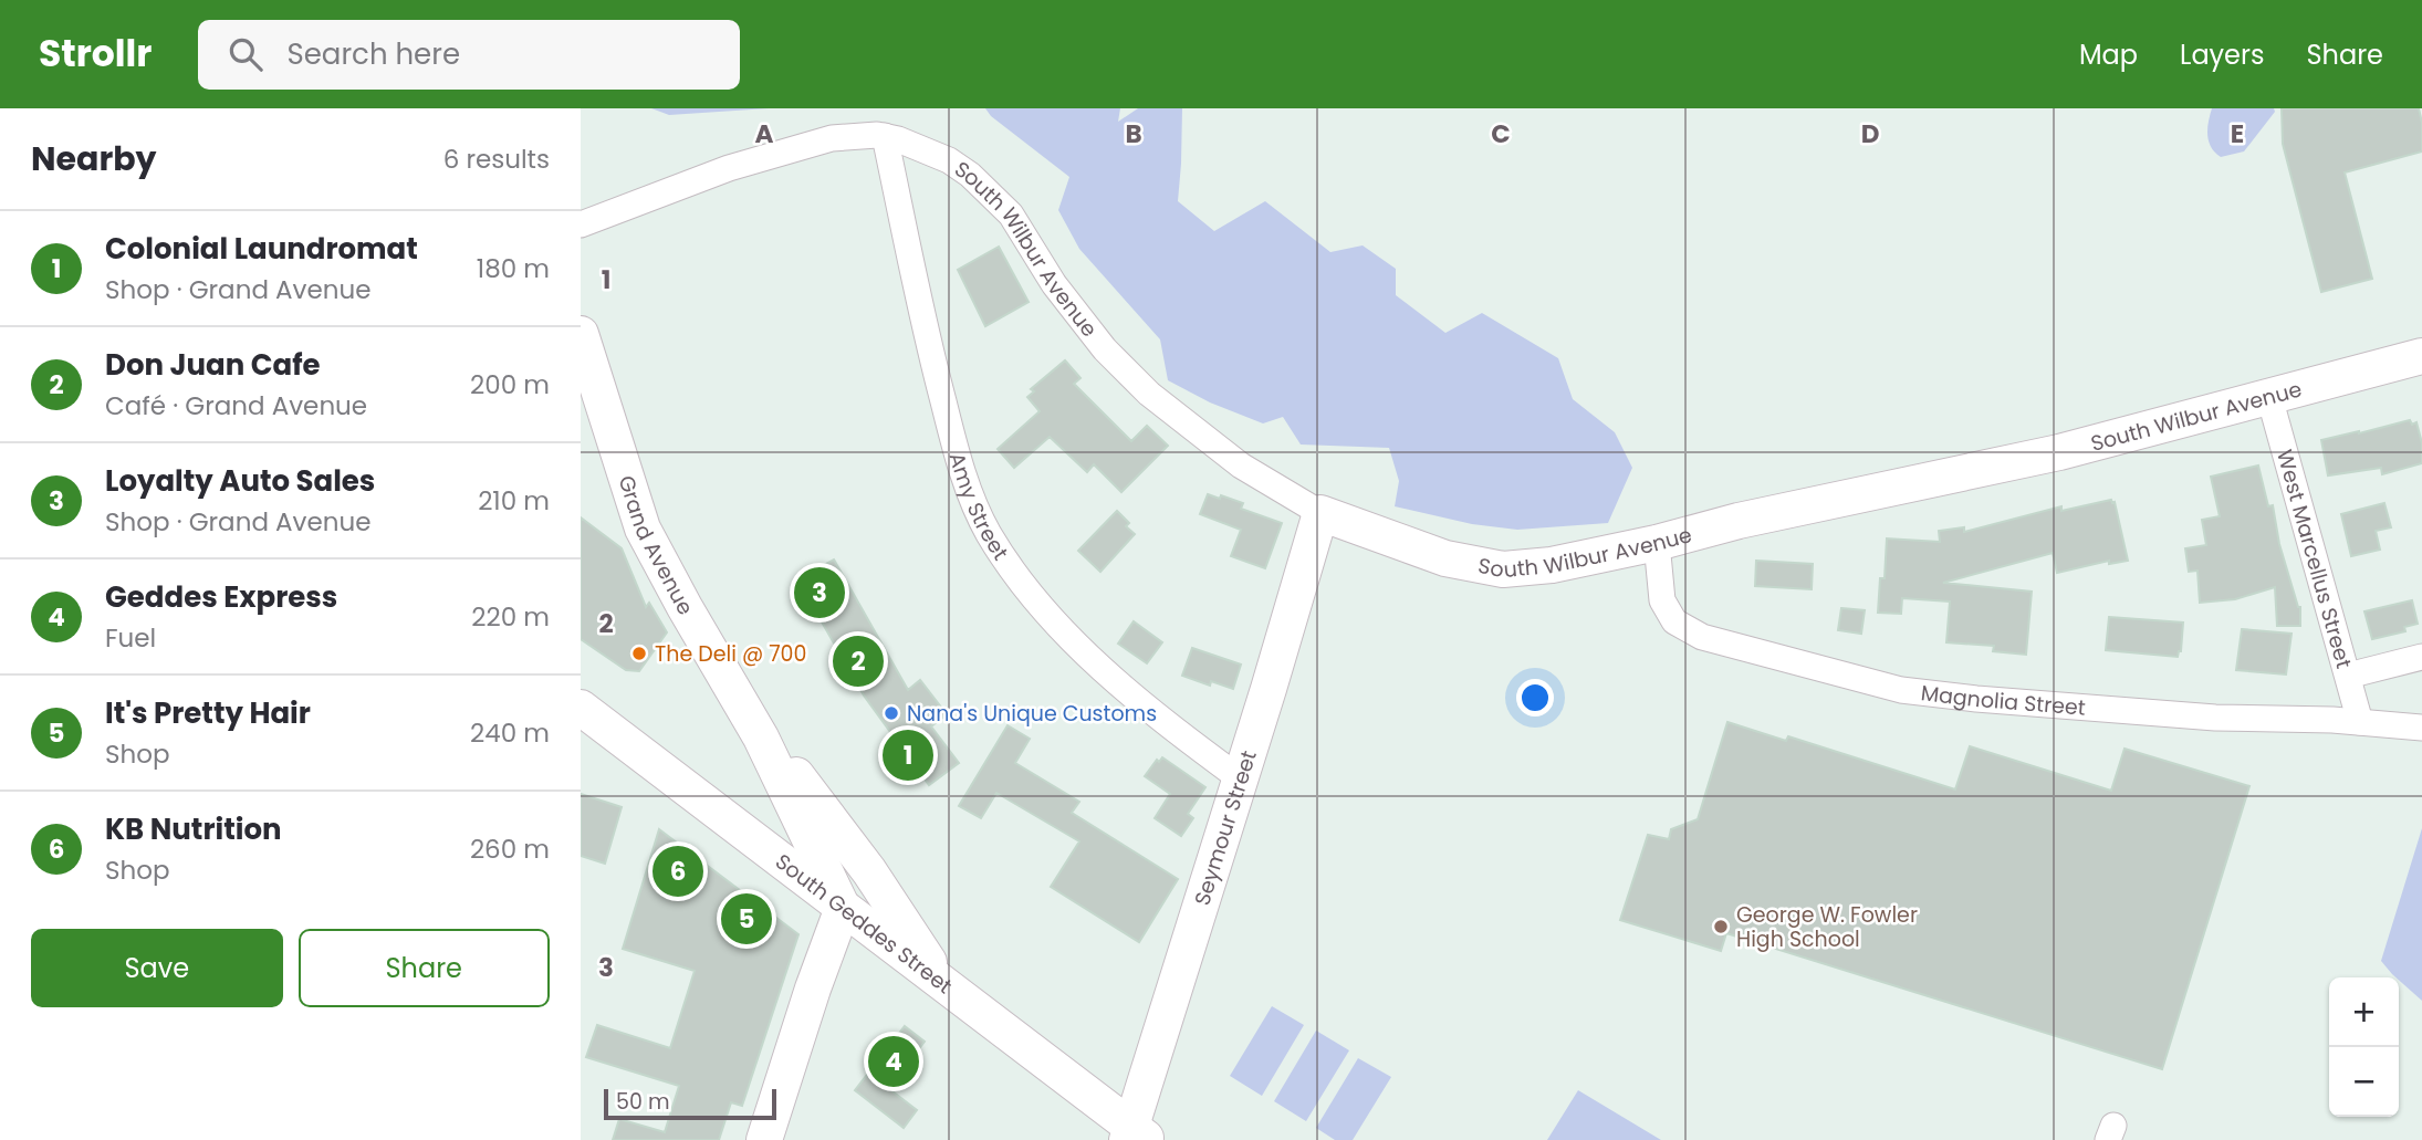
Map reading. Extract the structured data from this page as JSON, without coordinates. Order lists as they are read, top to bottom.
{
  "streets": {
    "street": [
      "South Wilbur Avenue",
      "Amy Street",
      "Grand Avenue",
      "West Marcellus Street",
      "Magnolia Street",
      "Seymour Street",
      "South Geddes Street"
    ]
  },
  "crossings": [
    ["South Wilbur Avenue", "Amy Street"],
    ["South Wilbur Avenue", "West Marcellus Street"],
    ["South Wilbur Avenue", "Magnolia Street"],
    ["South Wilbur Avenue", "Seymour Street"],
    ["Amy Street", "Seymour Street"],
    ["Grand Avenue", "South Geddes Street"],
    ["West Marcellus Street", "Magnolia Street"],
    ["Seymour Street", "South Geddes Street"]
  ],
  "places": ["The Deli @ 700", "Nana's Unique Customs", "George W. Fowler High School"],
  "scale_bar": "50 m",
  "page": {
    "header": "Strollr",
    "search": "Search here",
    "nav": ["Map", "Layers", "Share"],
    "heading": ["Nearby", "6 results"],
    "list": [
      {
        "mark": "1",
        "name": "Colonial Laundromat",
        "note": "Shop · Grand Avenue",
        "value": "180 m"
      },
      {
        "mark": "2",
        "name": "Don Juan Cafe",
        "note": "Café · Grand Avenue",
        "value": "200 m"
      },
      {
        "mark": "3",
        "name": "Loyalty Auto Sales",
        "note": "Shop · Grand Avenue",
        "value": "210 m"
      },
      {
        "mark": "4",
        "name": "Geddes Express",
        "note": "Fuel",
        "value": "220 m"
      },
      {
        "mark": "5",
        "name": "It's Pretty Hair",
        "note": "Shop",
        "value": "240 m"
      },
      {
        "mark": "6",
        "name": "KB Nutrition",
        "note": "Shop",
        "value": "260 m"
      }
    ],
    "pins": [
      "3",
      "2",
      "1",
      "6",
      "5",
      "4"
    ],
    "buttons": ["Save", "Share"],
    "map_buttons": ["+", "−"],
    "scale": "50 m"
  },
  "grid": {
    "columns": [
      "A",
      "B",
      "C",
      "D",
      "E"
    ],
    "rows": ["1", "2", "3"]
  }
}
